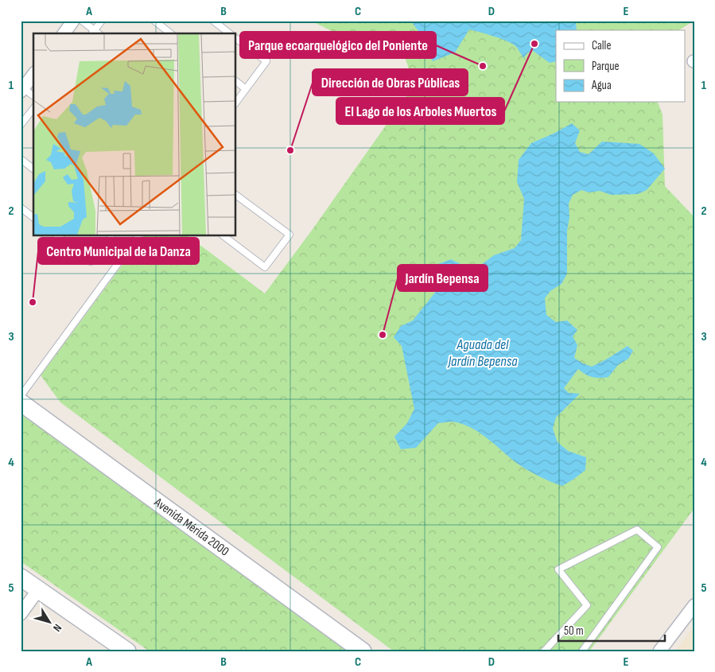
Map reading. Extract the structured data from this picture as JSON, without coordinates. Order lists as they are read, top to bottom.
{
  "streets": {
    "main road": ["Avenida Mérida 2000"]
  },
  "water": ["Aguada del Jardín Bepensa"],
  "places": [
    "El Lago de los Arboles Muertos",
    "Parque ecoarquelógico del Poniente",
    "Dirección de Obras Públicas",
    "Centro Municipal de la Danza",
    "Jardín Bepensa"
  ],
  "legend": ["Calle", "Parque", "Agua"],
  "scale_bar": "50 m",
  "north": "bottom right",
  "grid": {
    "columns": [
      "A",
      "B",
      "C",
      "D",
      "E"
    ],
    "rows": [
      "1",
      "2",
      "3",
      "4",
      "5"
    ]
  }
}
